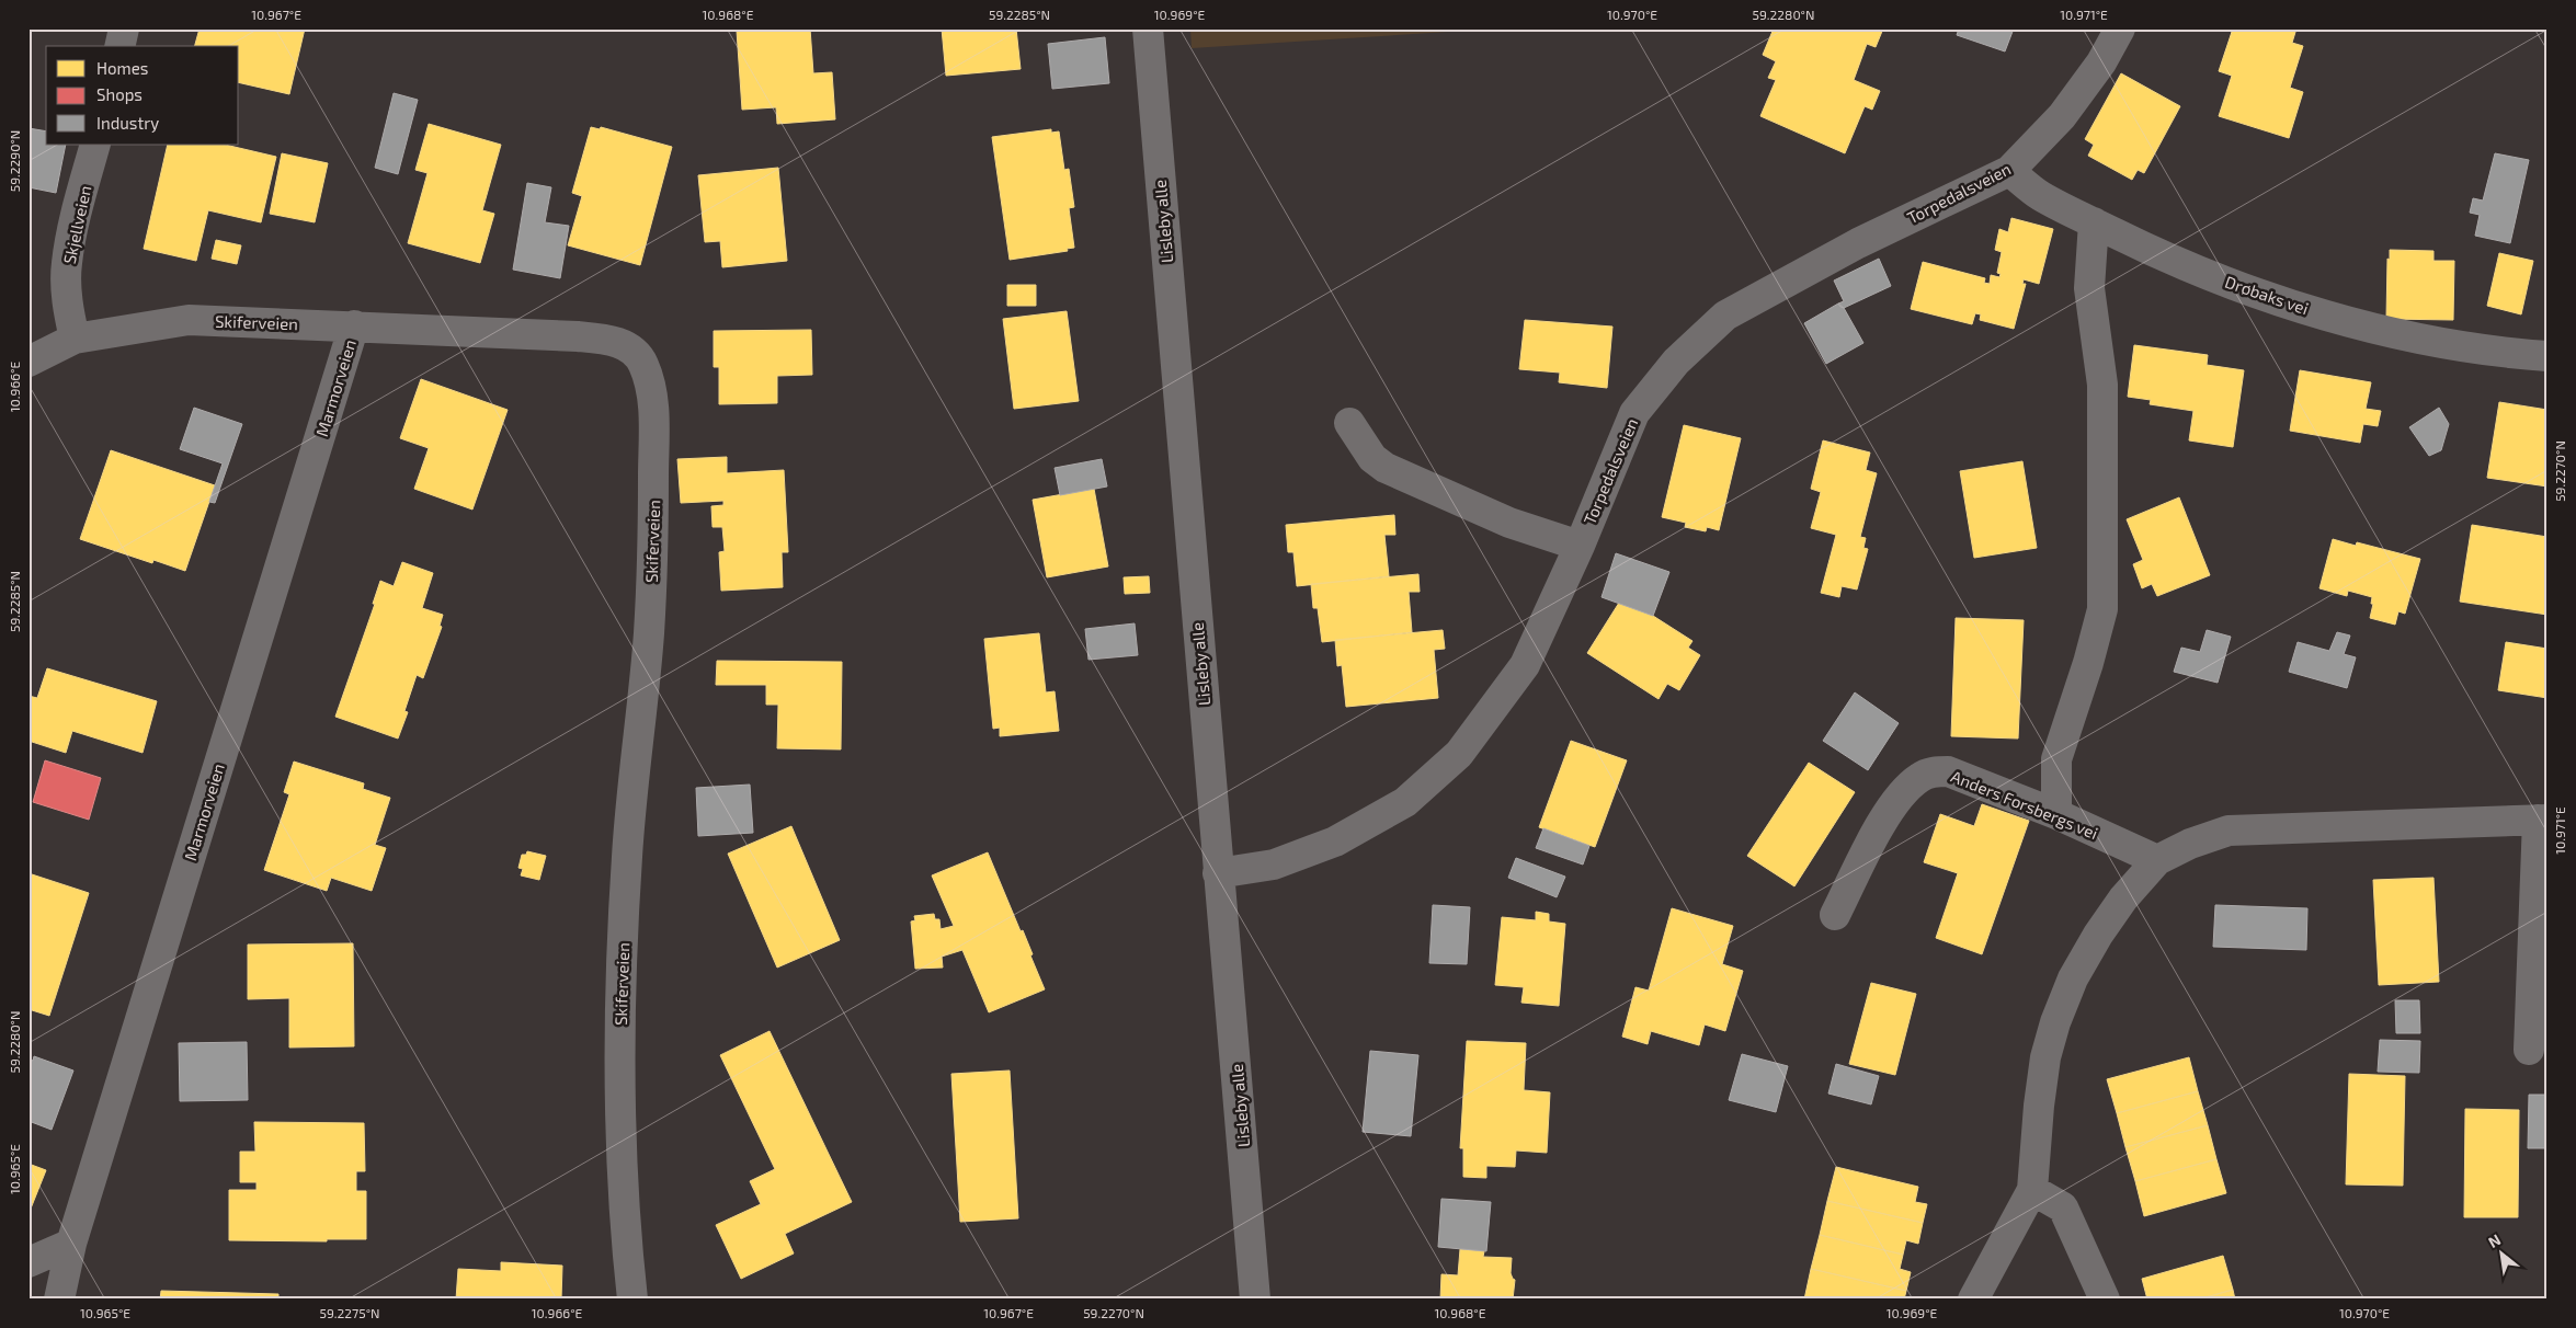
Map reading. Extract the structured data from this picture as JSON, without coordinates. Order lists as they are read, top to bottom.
{
  "streets": {
    "street": [
      "Torpedalsveien",
      "Lisleby alle",
      "Skjellveien",
      "Drøbaks vei",
      "Skiferveien",
      "Marmorveien",
      "Anders Forsbergs vei"
    ]
  },
  "crossings": [
    ["Torpedalsveien", "Lisleby alle"],
    ["Torpedalsveien", "Drøbaks vei"],
    ["Skjellveien", "Skiferveien"],
    ["Skiferveien", "Marmorveien"]
  ],
  "legend": ["Homes", "Shops", "Industry"],
  "north": "top left",
  "coordinates": [
    "10.967°E",
    "10.968°E",
    "59.2285°N",
    "10.969°E",
    "10.970°E",
    "59.2280°N",
    "10.971°E",
    "59.2290°N",
    "10.966°E",
    "59.2270°N",
    "10.965°E",
    "59.2275°N"
  ]
}
